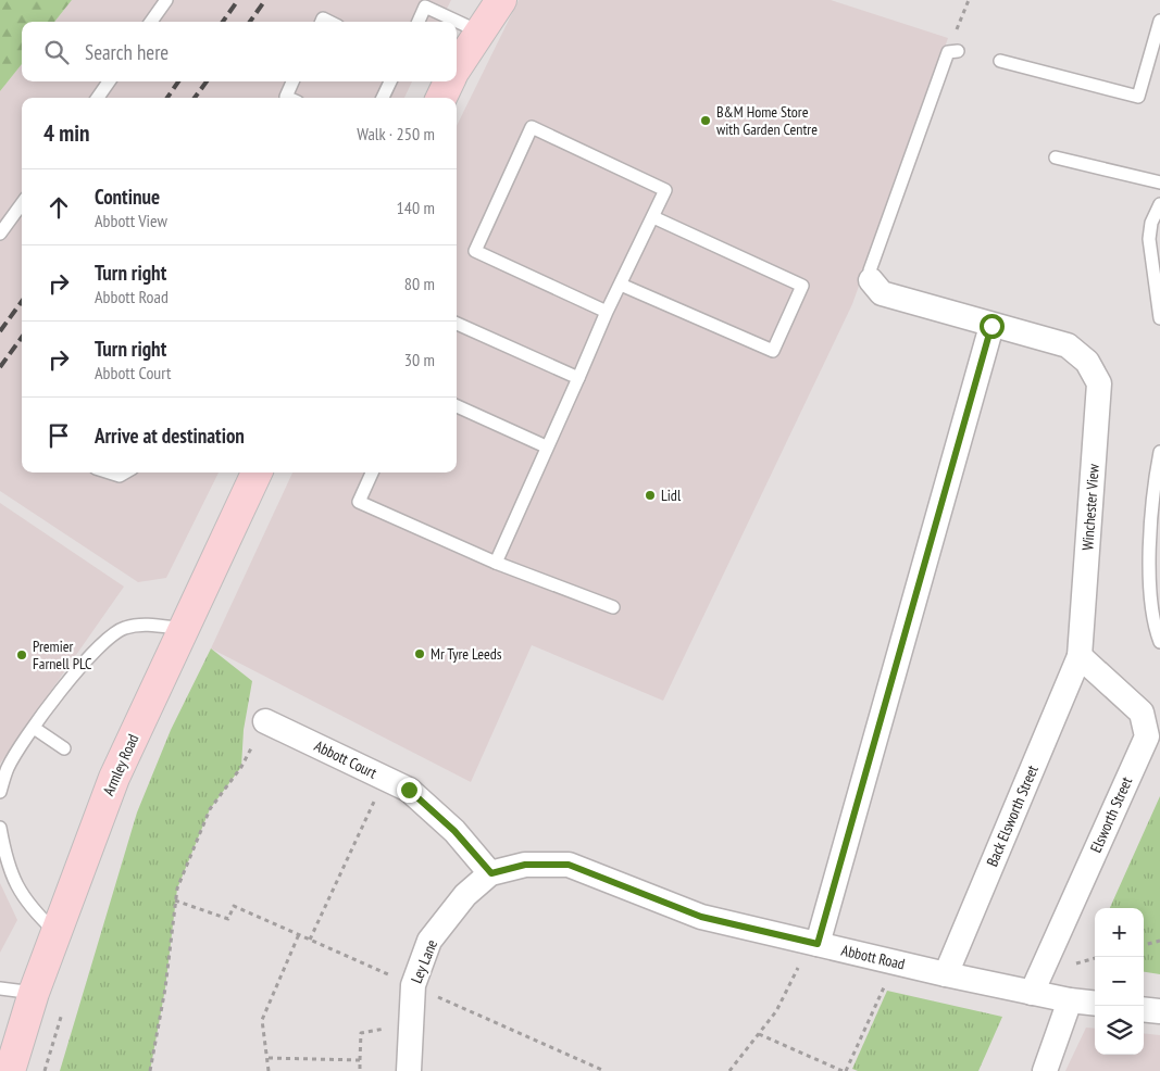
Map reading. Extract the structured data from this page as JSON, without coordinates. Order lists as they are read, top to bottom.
{
  "streets": {
    "main road": ["Armley Road"],
    "street": [
      "Winchester View",
      "Abbott Court",
      "Elsworth Street",
      "Back Elsworth Street",
      "Abbott Road",
      "Ley Lane"
    ]
  },
  "crossings": [
    ["Winchester View", "Elsworth Street"],
    ["Winchester View", "Back Elsworth Street"],
    ["Abbott Court", "Abbott Road"],
    ["Abbott Court", "Ley Lane"],
    ["Elsworth Street", "Back Elsworth Street"],
    ["Elsworth Street", "Abbott Road"],
    ["Back Elsworth Street", "Abbott Road"],
    ["Abbott Road", "Ley Lane"]
  ],
  "places": [
    "B&M Home Store with Garden Centre",
    "Lidl",
    "Mr Tyre Leeds",
    "Premier Farnell PLC"
  ],
  "page": {
    "search": "Search here",
    "heading": ["4 min", "Walk · 250 m"],
    "list": [
      ["Continue", "Abbott View", "140 m"],
      ["Turn right", "Abbott Road", "80 m"],
      ["Turn right", "Abbott Court", "30 m"],
      "Arrive at destination"
    ],
    "map_buttons": ["+", "−"]
  }
}
